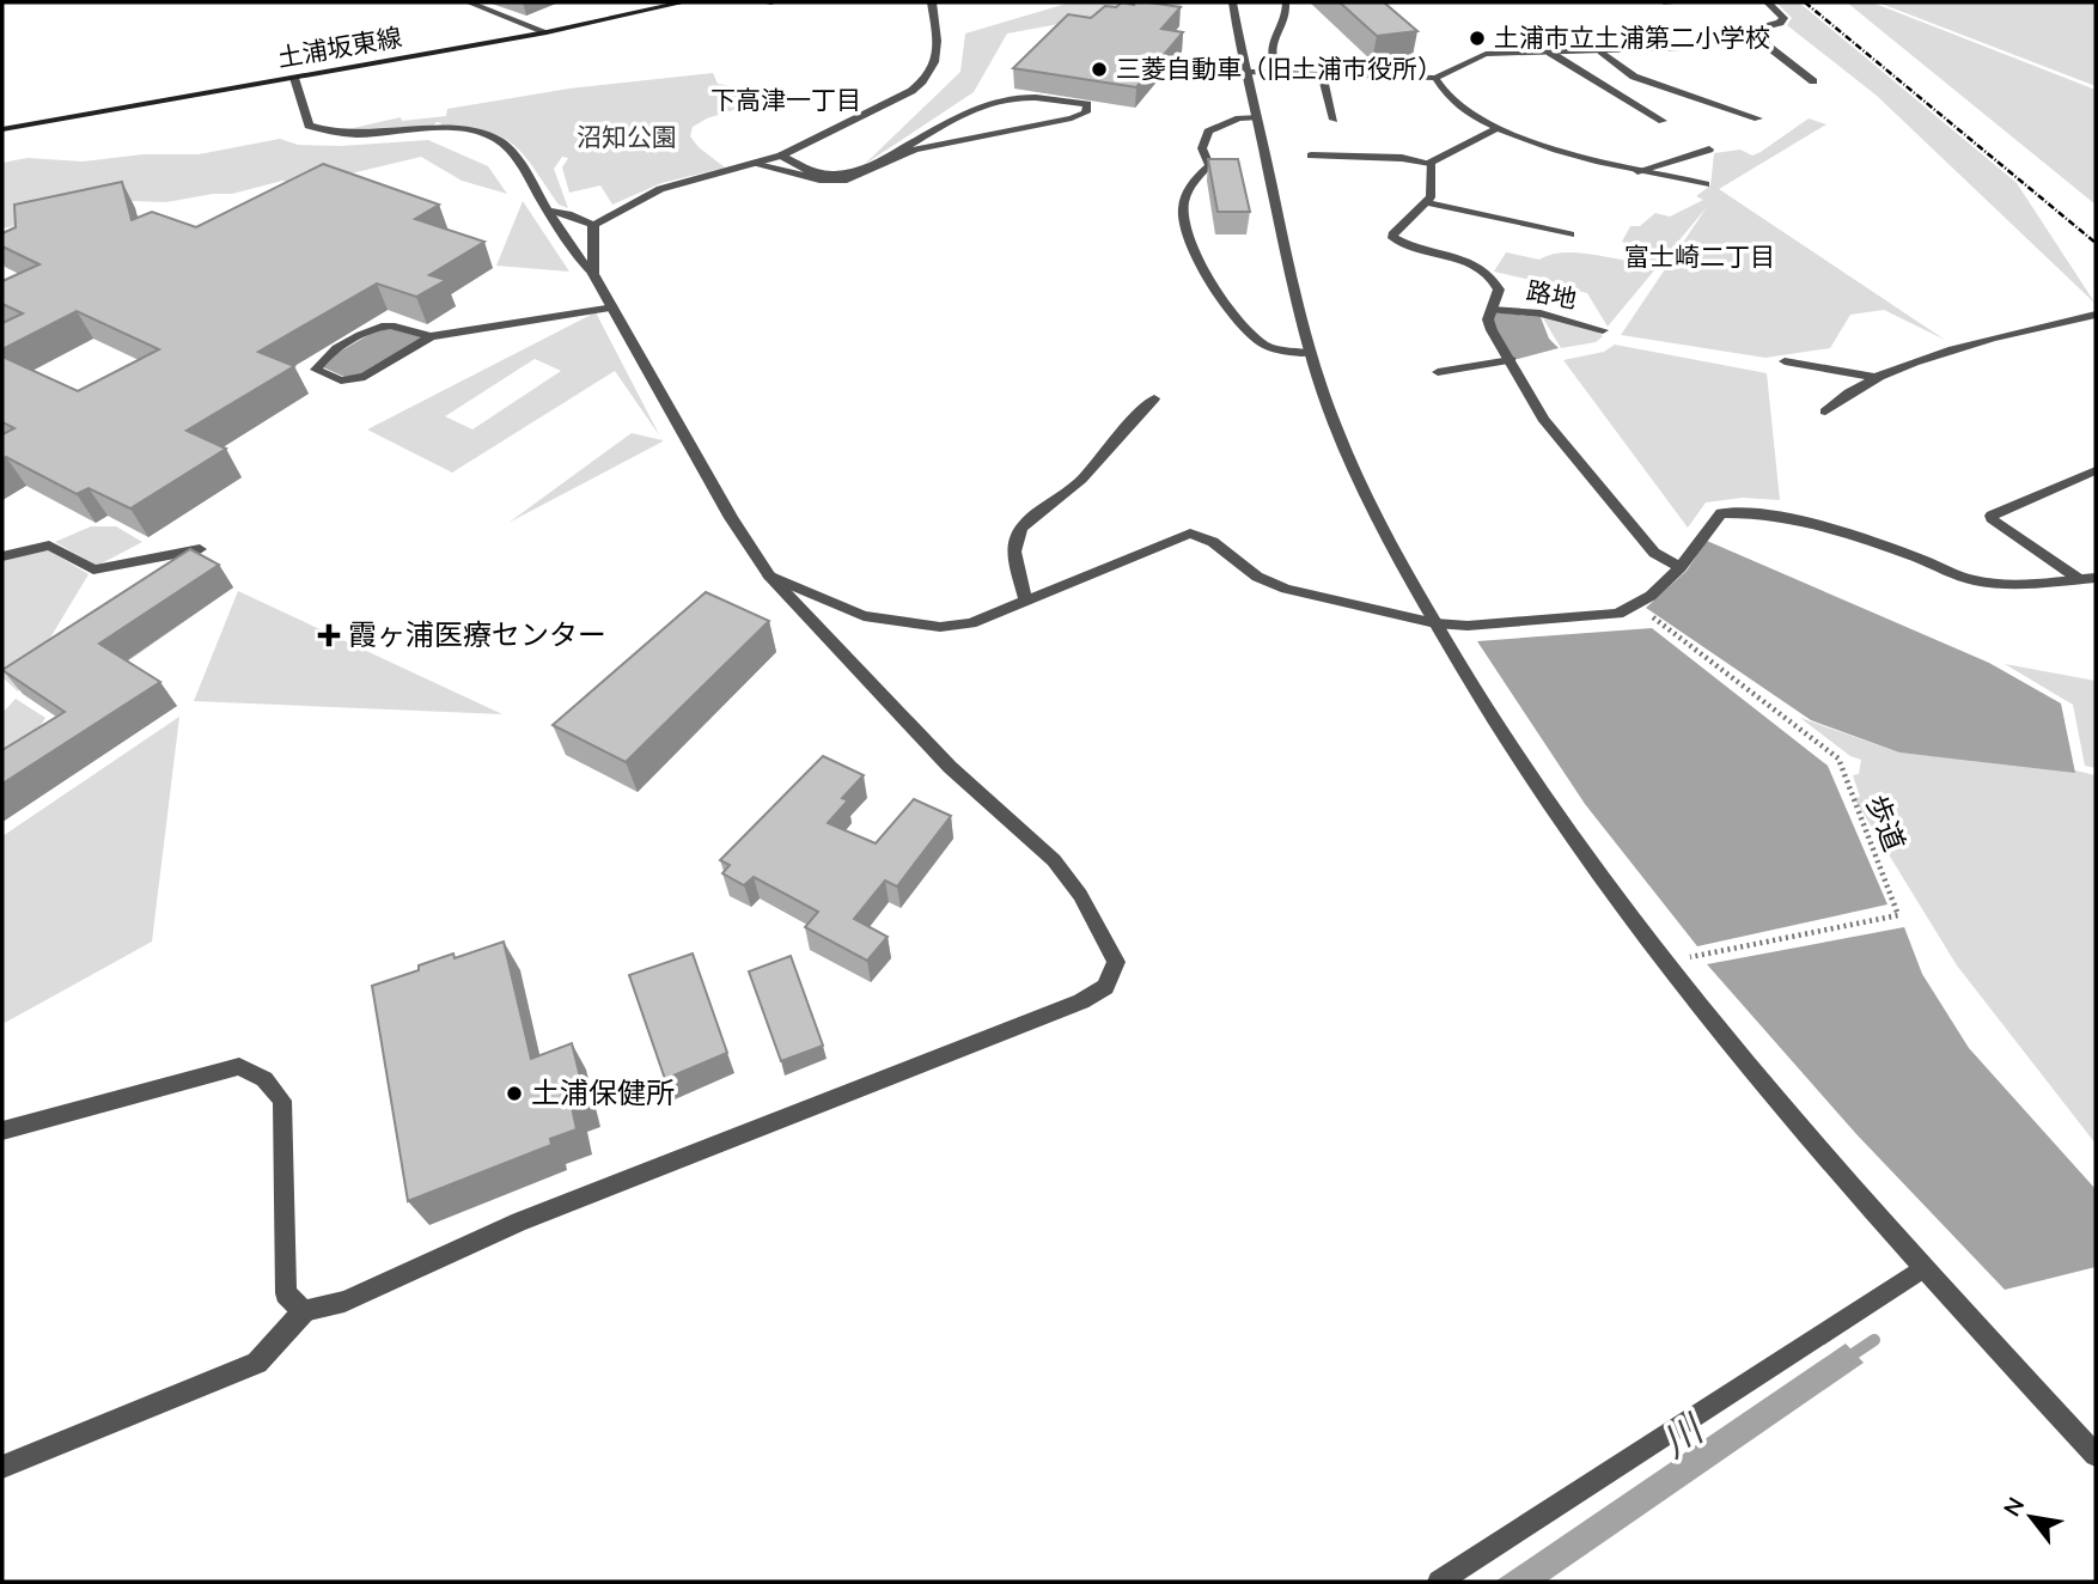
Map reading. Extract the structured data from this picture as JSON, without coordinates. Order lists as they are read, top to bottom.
{
  "streets": {
    "main road": ["土浦坂東線"],
    "street": ["路地"],
    "path": ["歩道"]
  },
  "districts": ["下高津一丁目", "富士崎二丁目"],
  "water": ["川"],
  "parks": ["沼知公園"],
  "places": {
    "other": ["土浦市立土浦第二小学校", "三菱自動車（旧土浦市役所）", "土浦保健所"],
    "health": ["霞ヶ浦医療センター"]
  },
  "north": "top left"
}
